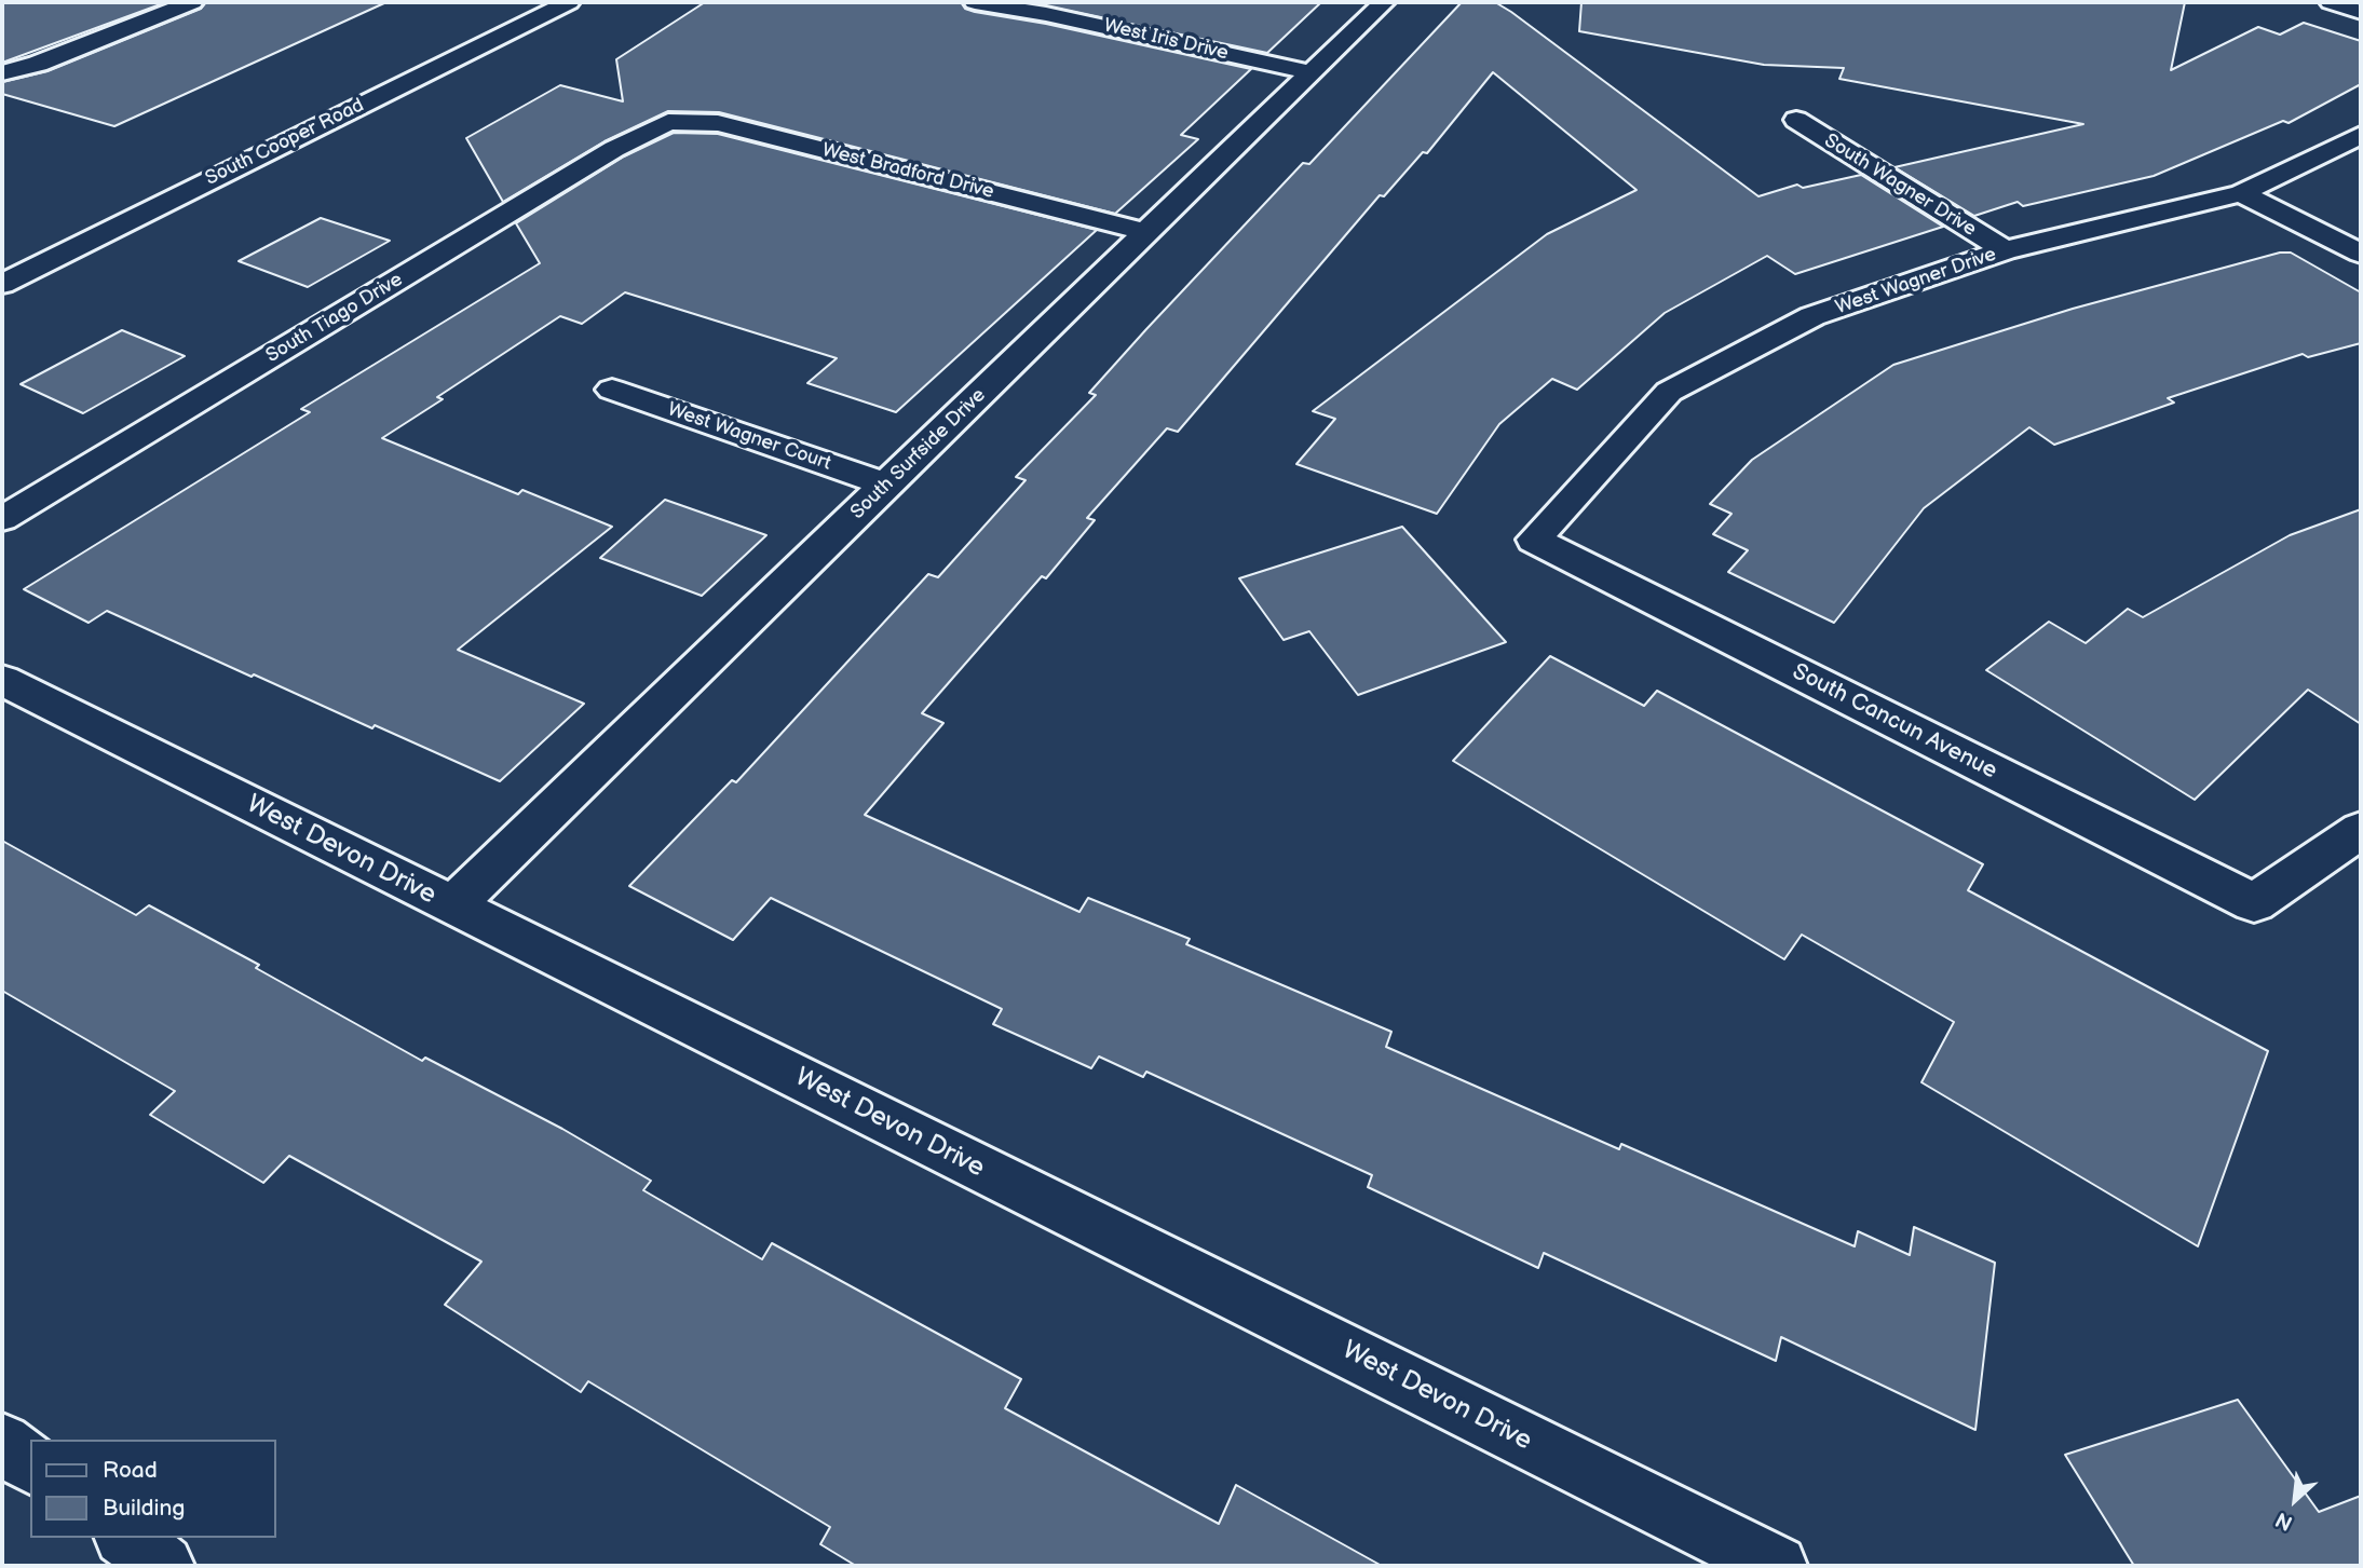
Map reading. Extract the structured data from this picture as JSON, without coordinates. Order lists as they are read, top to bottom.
{
  "streets": {
    "street": [
      "West Iris Drive",
      "South Cooper Road",
      "West Bradford Drive",
      "South Wagner Drive",
      "West Wagner Drive",
      "South Tiago Drive",
      "West Wagner Court",
      "South Surfside Drive",
      "South Cancun Avenue",
      "West Devon Drive"
    ]
  },
  "crossings": [
    ["West Iris Drive", "South Surfside Drive"],
    ["West Bradford Drive", "South Tiago Drive"],
    ["West Bradford Drive", "South Surfside Drive"],
    ["South Wagner Drive", "West Wagner Drive"],
    ["West Wagner Drive", "South Cancun Avenue"],
    ["West Wagner Court", "South Surfside Drive"],
    ["South Surfside Drive", "West Devon Drive"]
  ],
  "legend": ["Road", "Building"],
  "north": "bottom left"
}
